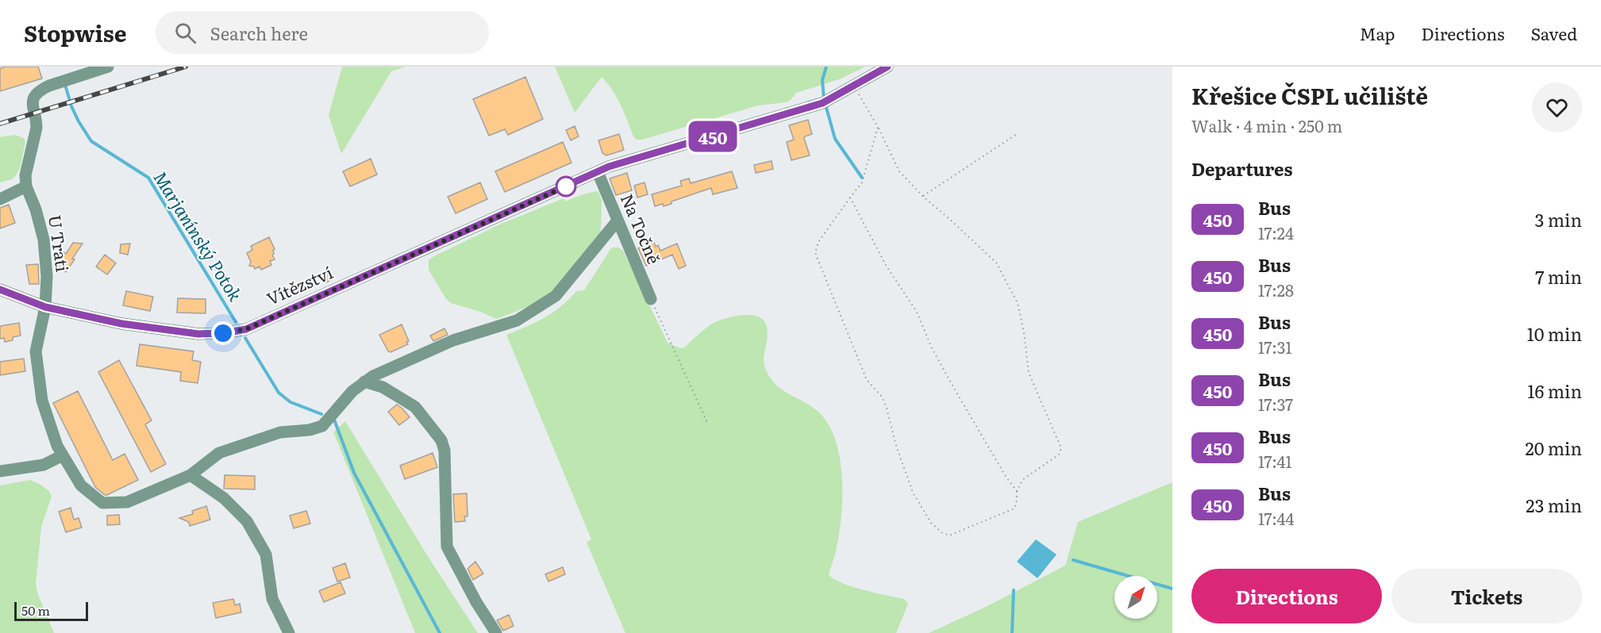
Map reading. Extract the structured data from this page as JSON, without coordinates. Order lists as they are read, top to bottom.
{
  "streets": {
    "main road": ["Vítězství"],
    "street": ["Na Točně", "U Trati"]
  },
  "crossings": [
    ["Na Točně", "U Trati"],
    ["Na Točně", "Vítězství"],
    ["U Trati", "Vítězství"]
  ],
  "water": ["Marjanínský Potok"],
  "lines": ["bus line 450"],
  "scale_bar": "50 m",
  "north": "top right",
  "page": {
    "header": "Stopwise",
    "search": "Search here",
    "nav": ["Map", "Directions", "Saved"],
    "on_map": "450",
    "heading": [
      ["Křešice ČSPL učiliště", "Walk · 4 min · 250 m"],
      "Departures"
    ],
    "list": [
      {
        "mark": "450",
        "name": "Bus",
        "note": "17:24",
        "value": "3 min"
      },
      {
        "mark": "450",
        "name": "Bus",
        "note": "17:28",
        "value": "7 min"
      },
      {
        "mark": "450",
        "name": "Bus",
        "note": "17:31",
        "value": "10 min"
      },
      {
        "mark": "450",
        "name": "Bus",
        "note": "17:37",
        "value": "16 min"
      },
      {
        "mark": "450",
        "name": "Bus",
        "note": "17:41",
        "value": "20 min"
      },
      {
        "mark": "450",
        "name": "Bus",
        "note": "17:44",
        "value": "23 min"
      }
    ],
    "buttons": ["Directions", "Tickets"],
    "scale": "50 m"
  }
}
